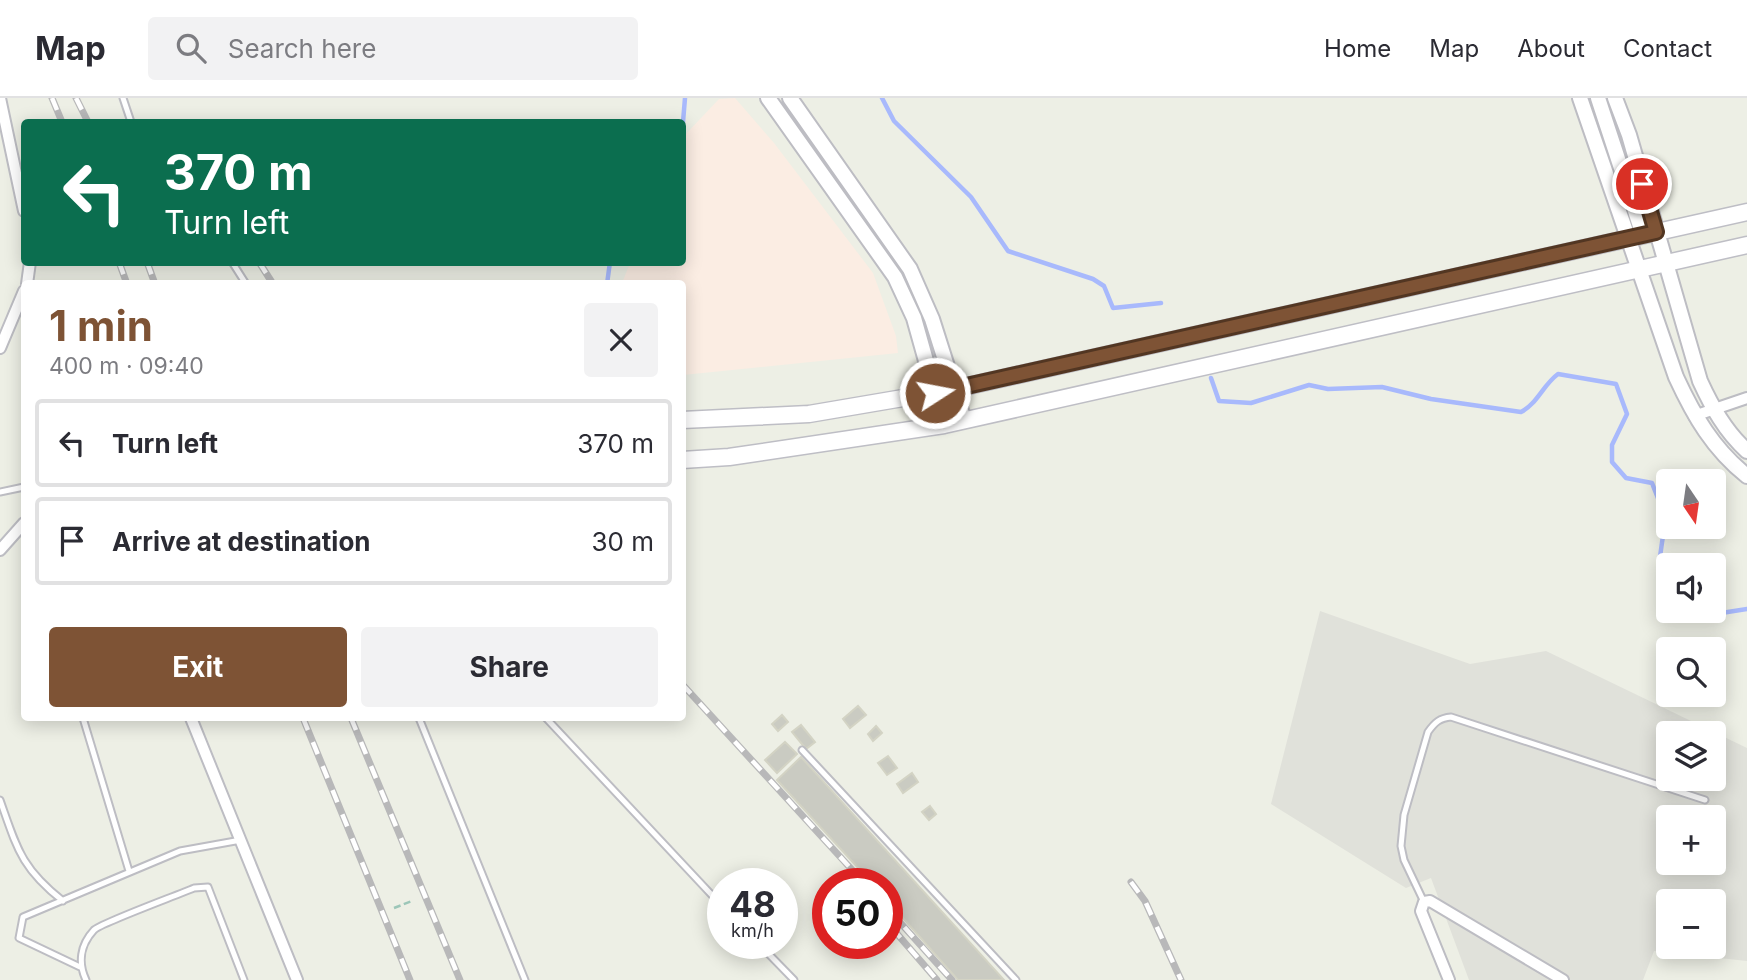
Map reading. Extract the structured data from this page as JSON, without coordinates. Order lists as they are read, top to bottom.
{
  "north": "bottom",
  "page": {
    "header": "Map",
    "search": "Search here",
    "nav": [
      "Home",
      "Map",
      "About",
      "Contact"
    ],
    "turn": ["370 m", "Turn left"],
    "heading": ["1 min", "400 m · 09:40"],
    "list": [
      {
        "name": "Turn left",
        "value": "370 m"
      },
      {
        "name": "Arrive at destination",
        "value": "30 m"
      }
    ],
    "map_buttons": ["+", "−"],
    "buttons": ["Exit", "Share"],
    "speed": "48 km/h",
    "limit": "50"
  }
}
